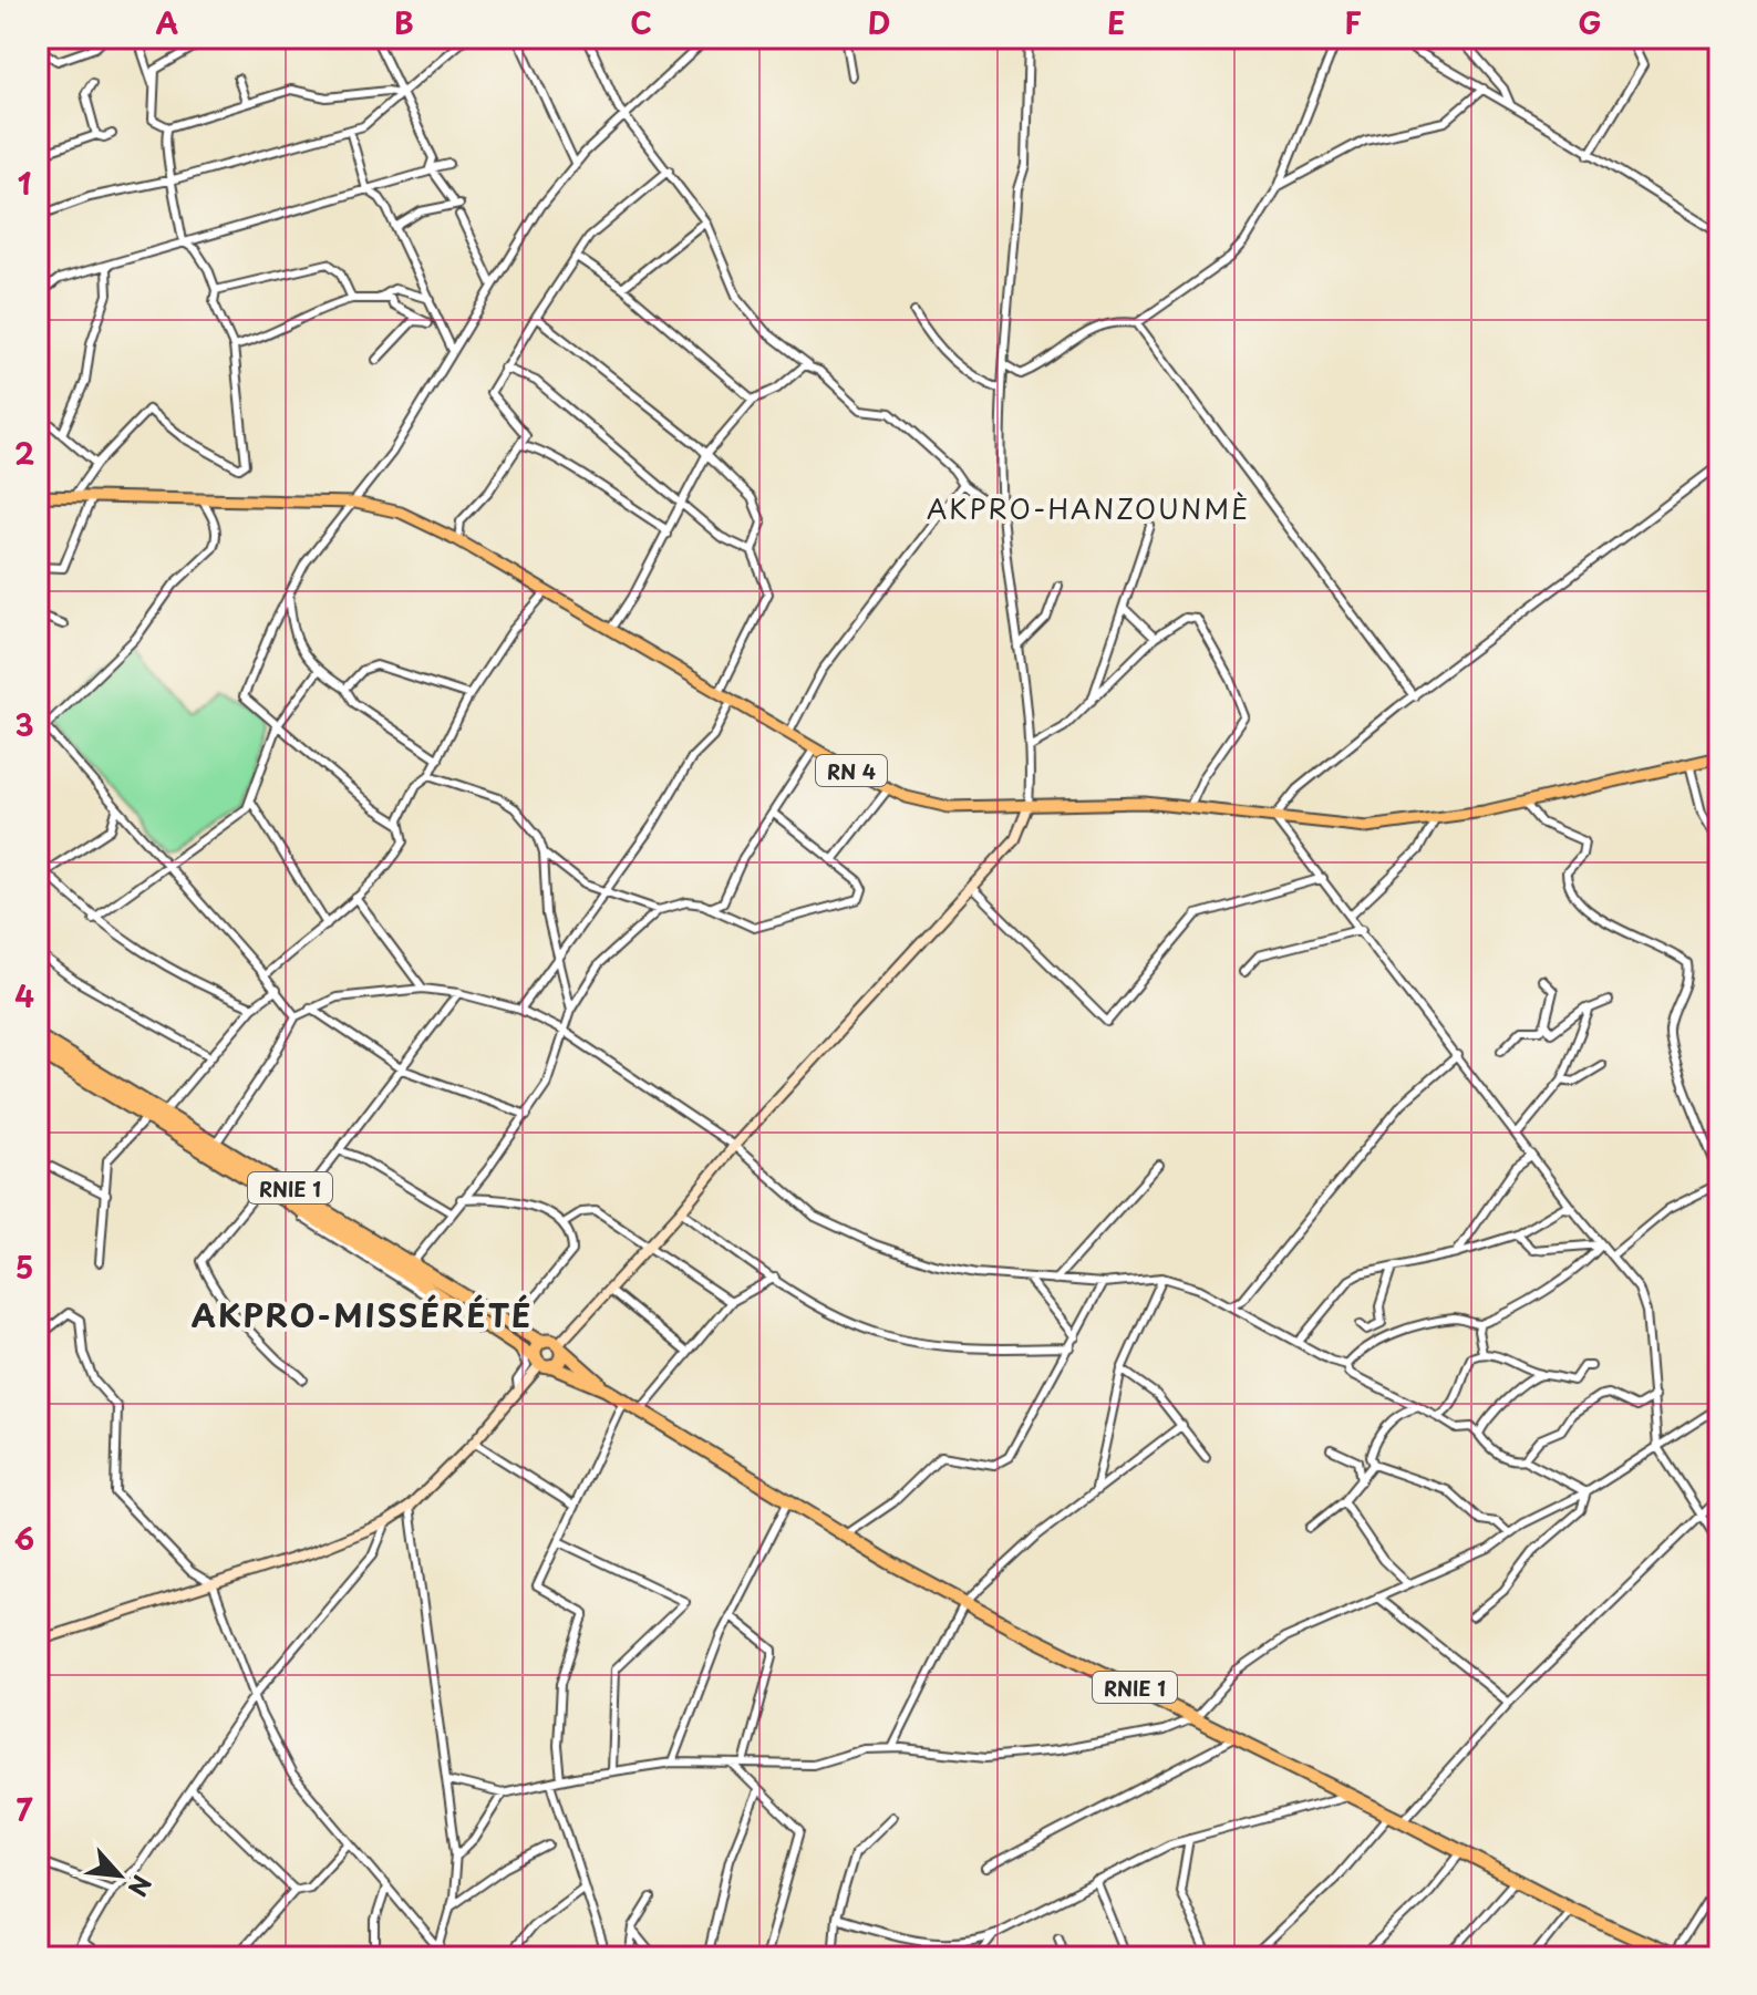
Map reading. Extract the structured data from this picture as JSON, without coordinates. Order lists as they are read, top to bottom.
{
  "streets": {
    "highway": ["RNIE 1"],
    "main road": ["RN 4"]
  },
  "districts": ["AKPRO-HANZOUNMÈ", "AKPRO-MISSÉRÉTÉ"],
  "north": "bottom right",
  "grid": {
    "columns": [
      "A",
      "B",
      "C",
      "D",
      "E",
      "F",
      "G"
    ],
    "rows": [
      "1",
      "2",
      "3",
      "4",
      "5",
      "6",
      "7"
    ]
  }
}
